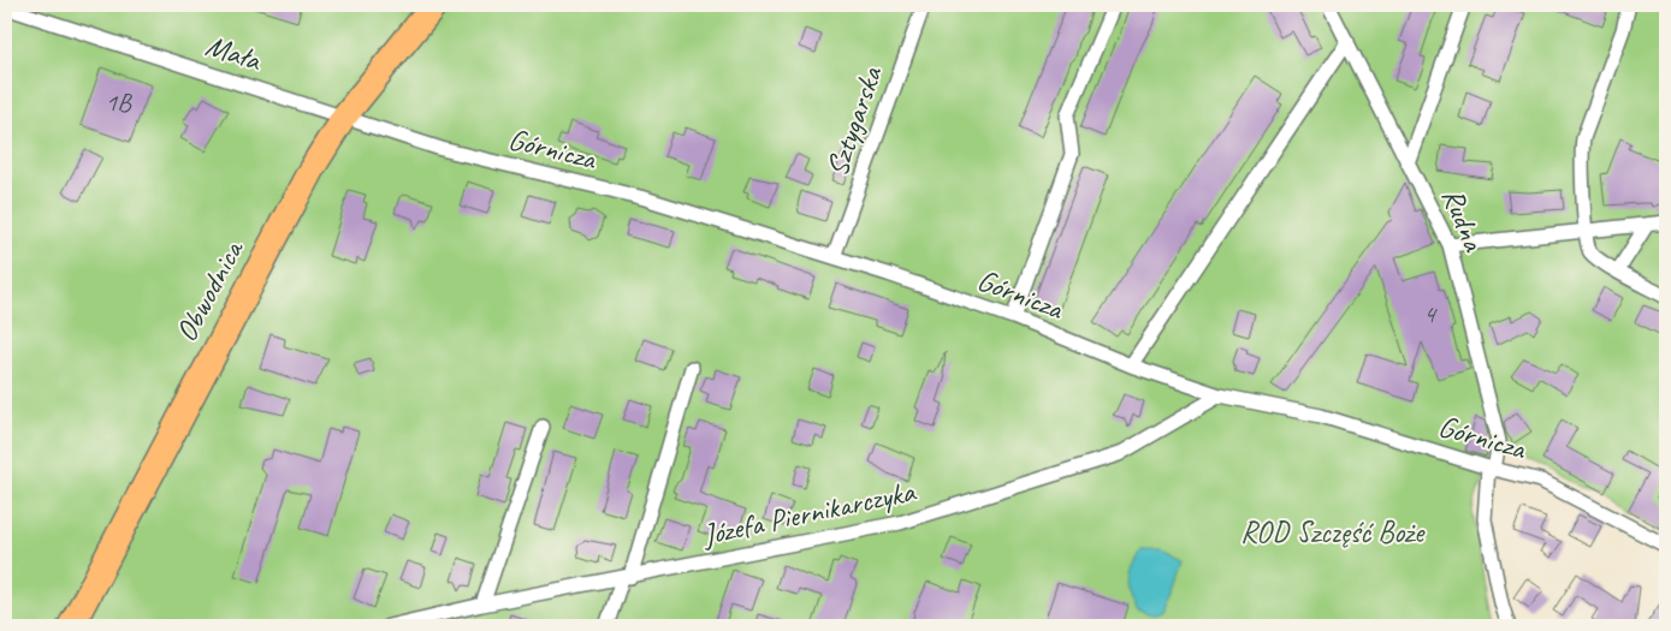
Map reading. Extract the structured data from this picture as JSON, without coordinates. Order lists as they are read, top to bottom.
{
  "streets": {
    "highway": ["Obwodnica"],
    "street": [
      "Mała",
      "Sztygarska",
      "Górnicza",
      "Rudna",
      "Józefa Piernikarczyka"
    ]
  },
  "crossings": [
    ["Mała", "Górnicza"],
    ["Mała", "Obwodnica"],
    ["Sztygarska", "Górnicza"],
    ["Górnicza", "Rudna"],
    ["Górnicza", "Obwodnica"],
    ["Górnicza", "Józefa Piernikarczyka"]
  ],
  "parks": ["ROD Szczęść Boże"],
  "house_numbers": ["1B", "4"]
}
